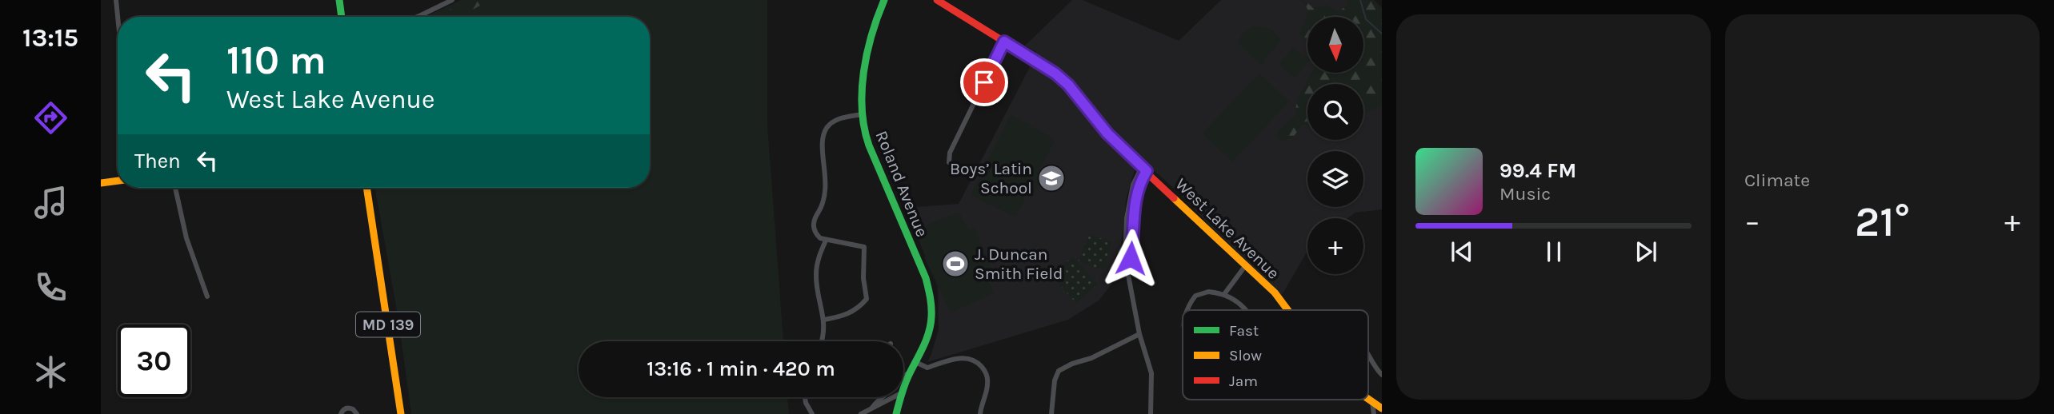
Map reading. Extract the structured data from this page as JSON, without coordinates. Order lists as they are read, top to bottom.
{
  "streets": {
    "street": ["Roland Avenue", "West Lake Avenue", "MD 139"]
  },
  "places": {
    "school or university": ["Boys’ Latin School"],
    "sports": ["J. Duncan Smith Field"]
  },
  "legend": ["Fast", "Slow", "Jam"],
  "north": "bottom",
  "page": {
    "tabs": "13:15",
    "tile": "Climate",
    "map_buttons": "+",
    "turn": ["110 m", "West Lake Avenue"],
    "then": "Then",
    "song": ["99.4 FM", "Music"],
    "heat": ["−", "21°", "+"],
    "limit": "30",
    "trip": "13:16 · 1 min · 420 m"
  }
}
